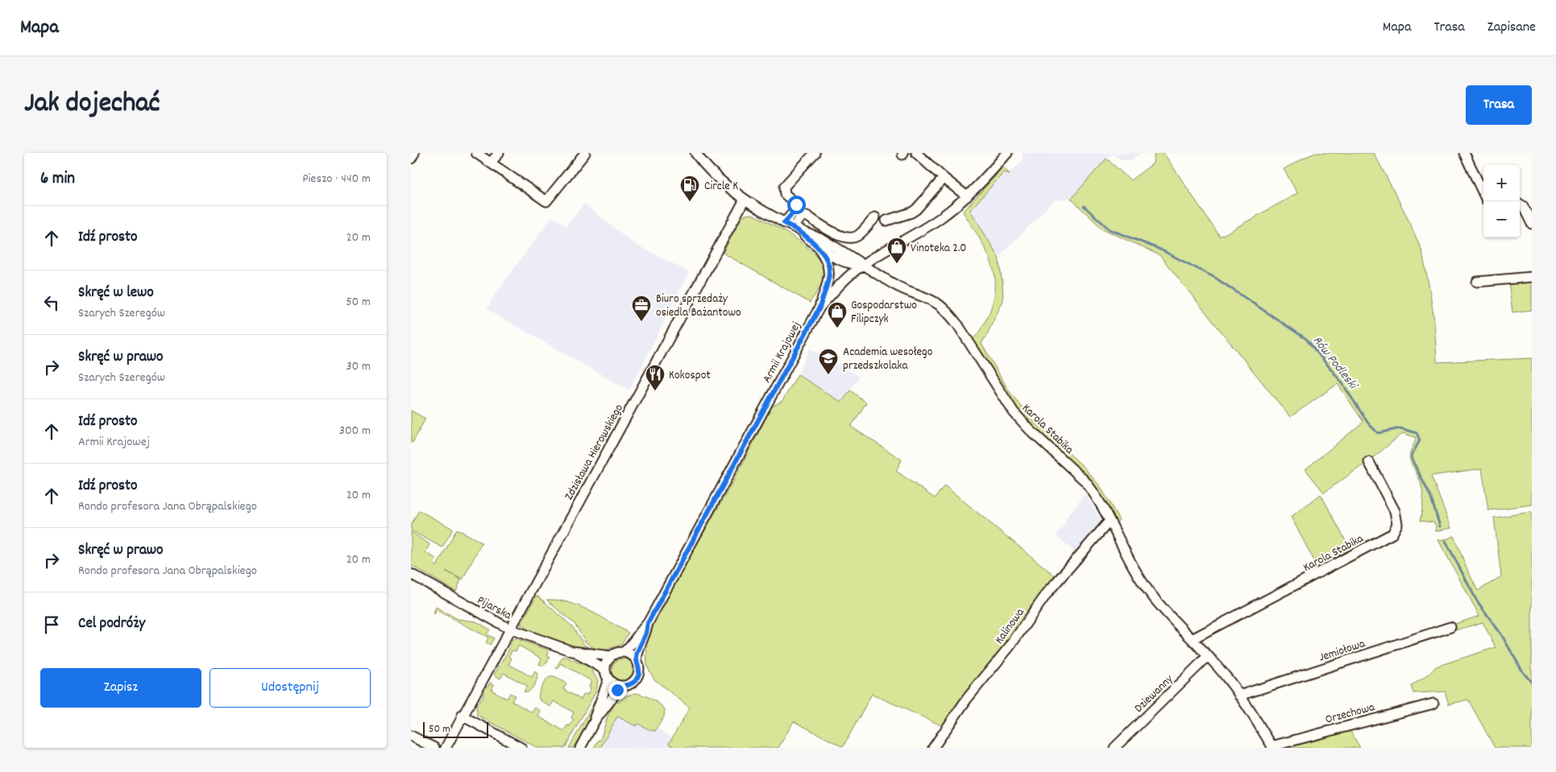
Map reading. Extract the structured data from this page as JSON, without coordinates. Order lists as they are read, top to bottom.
{
  "streets": {
    "street": [
      "Armii Krajowej",
      "Karola Stabika",
      "Zdzisława Hierowskiego",
      "Pijarska",
      "Kalinowa",
      "Jemiołowa",
      "Dziewanny",
      "Orzechowa"
    ]
  },
  "crossings": [
    ["Armii Krajowej", "Karola Stabika"],
    ["Armii Krajowej", "Pijarska"],
    ["Karola Stabika", "Zdzisława Hierowskiego"],
    ["Karola Stabika", "Kalinowa"],
    ["Karola Stabika", "Jemiołowa"],
    ["Karola Stabika", "Dziewanny"],
    ["Karola Stabika", "Orzechowa"],
    ["Zdzisława Hierowskiego", "Pijarska"]
  ],
  "water": ["Rów Podleski"],
  "places": {
    "fuel station": ["Circle K"],
    "shop": ["Vinoteka 2.0", "Gospodarstwo Filipczyk"],
    "office": ["Biuro sprzedaży osiedla Bażantowo"],
    "school or university": ["Academia wesołego przedszkolaka"],
    "restaurant": ["Kokospot"]
  },
  "scale_bar": "50 m",
  "page": {
    "header": "Mapa",
    "nav": ["Mapa", "Trasa", "Zapisane"],
    "title": "Jak dojechać",
    "buttons": [
      "Trasa",
      ["Zapisz", "Udostępnij"]
    ],
    "heading": ["6 min", "Pieszo · 440 m"],
    "map_buttons": ["+", "−"],
    "list": [
      ["Idź prosto", "20 m"],
      ["Skręć w lewo", "Szarych Szeregów", "50 m"],
      ["Skręć w prawo", "Szarych Szeregów", "30 m"],
      ["Idź prosto", "Armii Krajowej", "300 m"],
      ["Idź prosto", "Rondo profesora Jana Obrąpalskiego", "20 m"],
      ["Skręć w prawo", "Rondo profesora Jana Obrąpalskiego", "20 m"],
      "Cel podróży"
    ],
    "scale": "50 m"
  }
}
